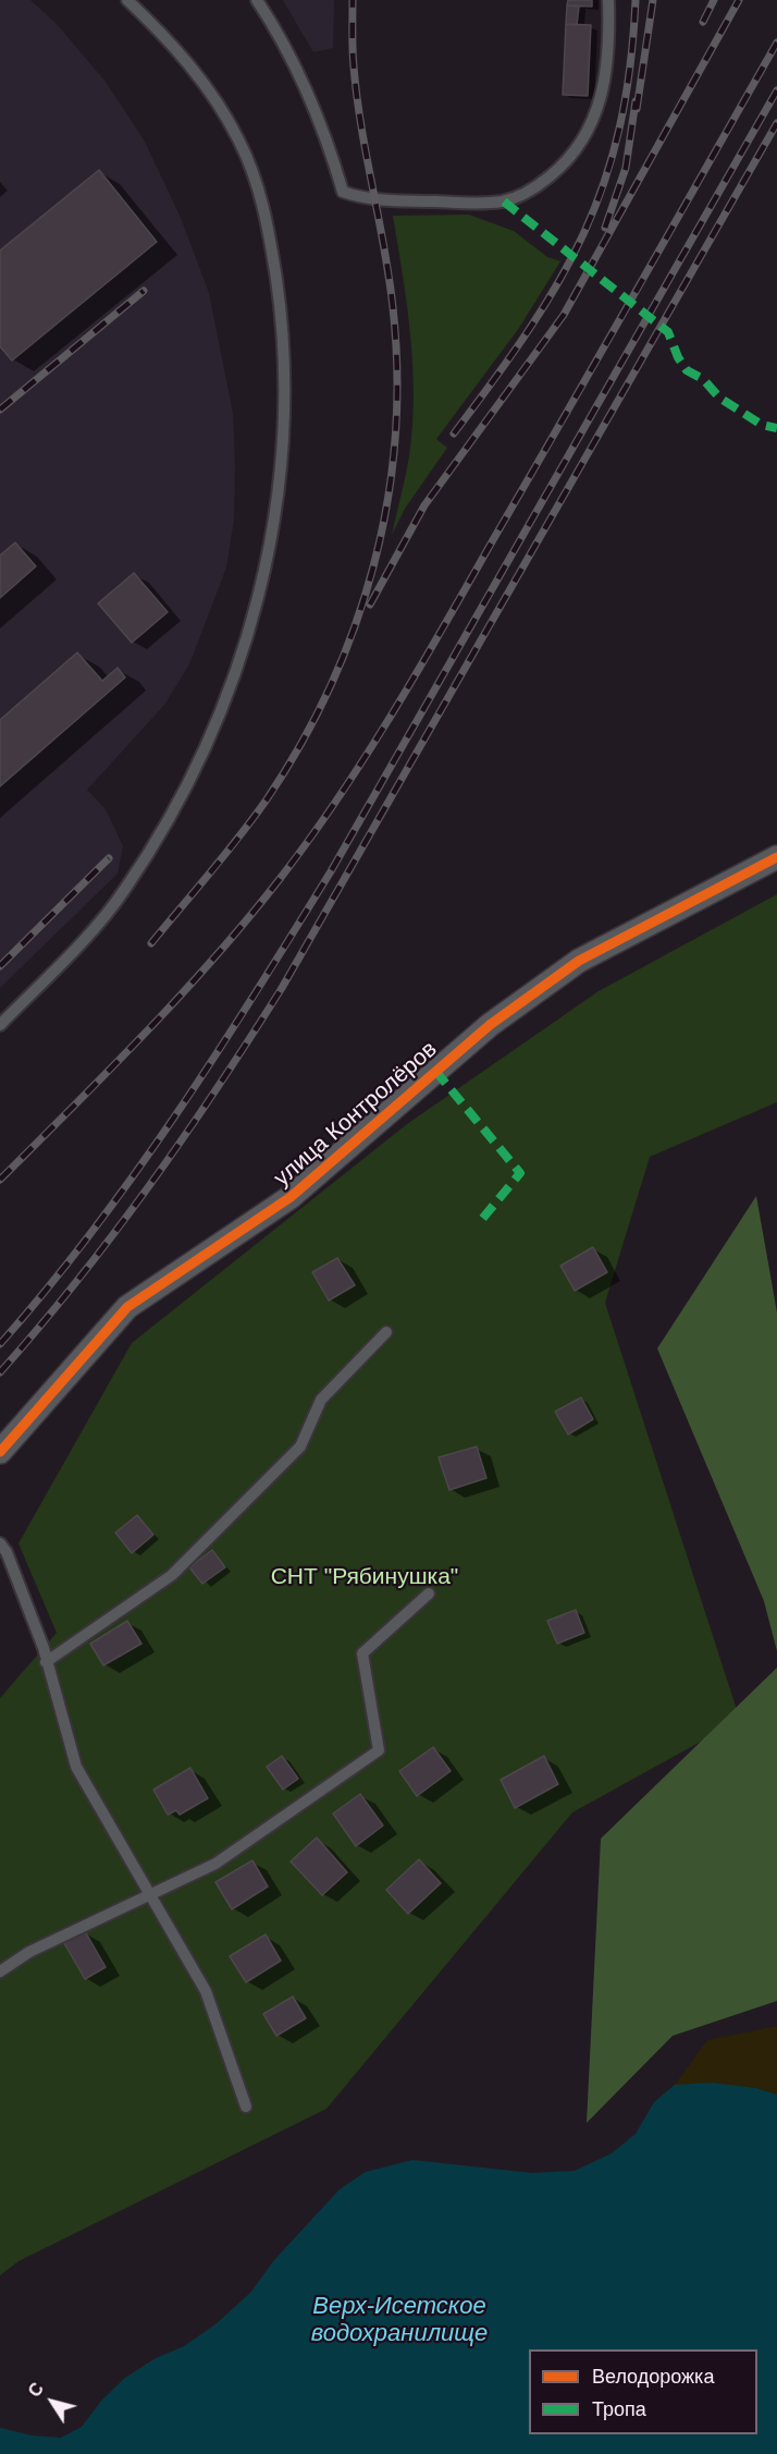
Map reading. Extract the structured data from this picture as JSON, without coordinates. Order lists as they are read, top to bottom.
{
  "streets": {
    "street": ["улица Контролёров"]
  },
  "water": ["Верх-Исетское водохранилище"],
  "parks": ["СНТ \"Рябинушка\""],
  "legend": ["Велодорожка", "Тропа"],
  "north": "top left"
}
